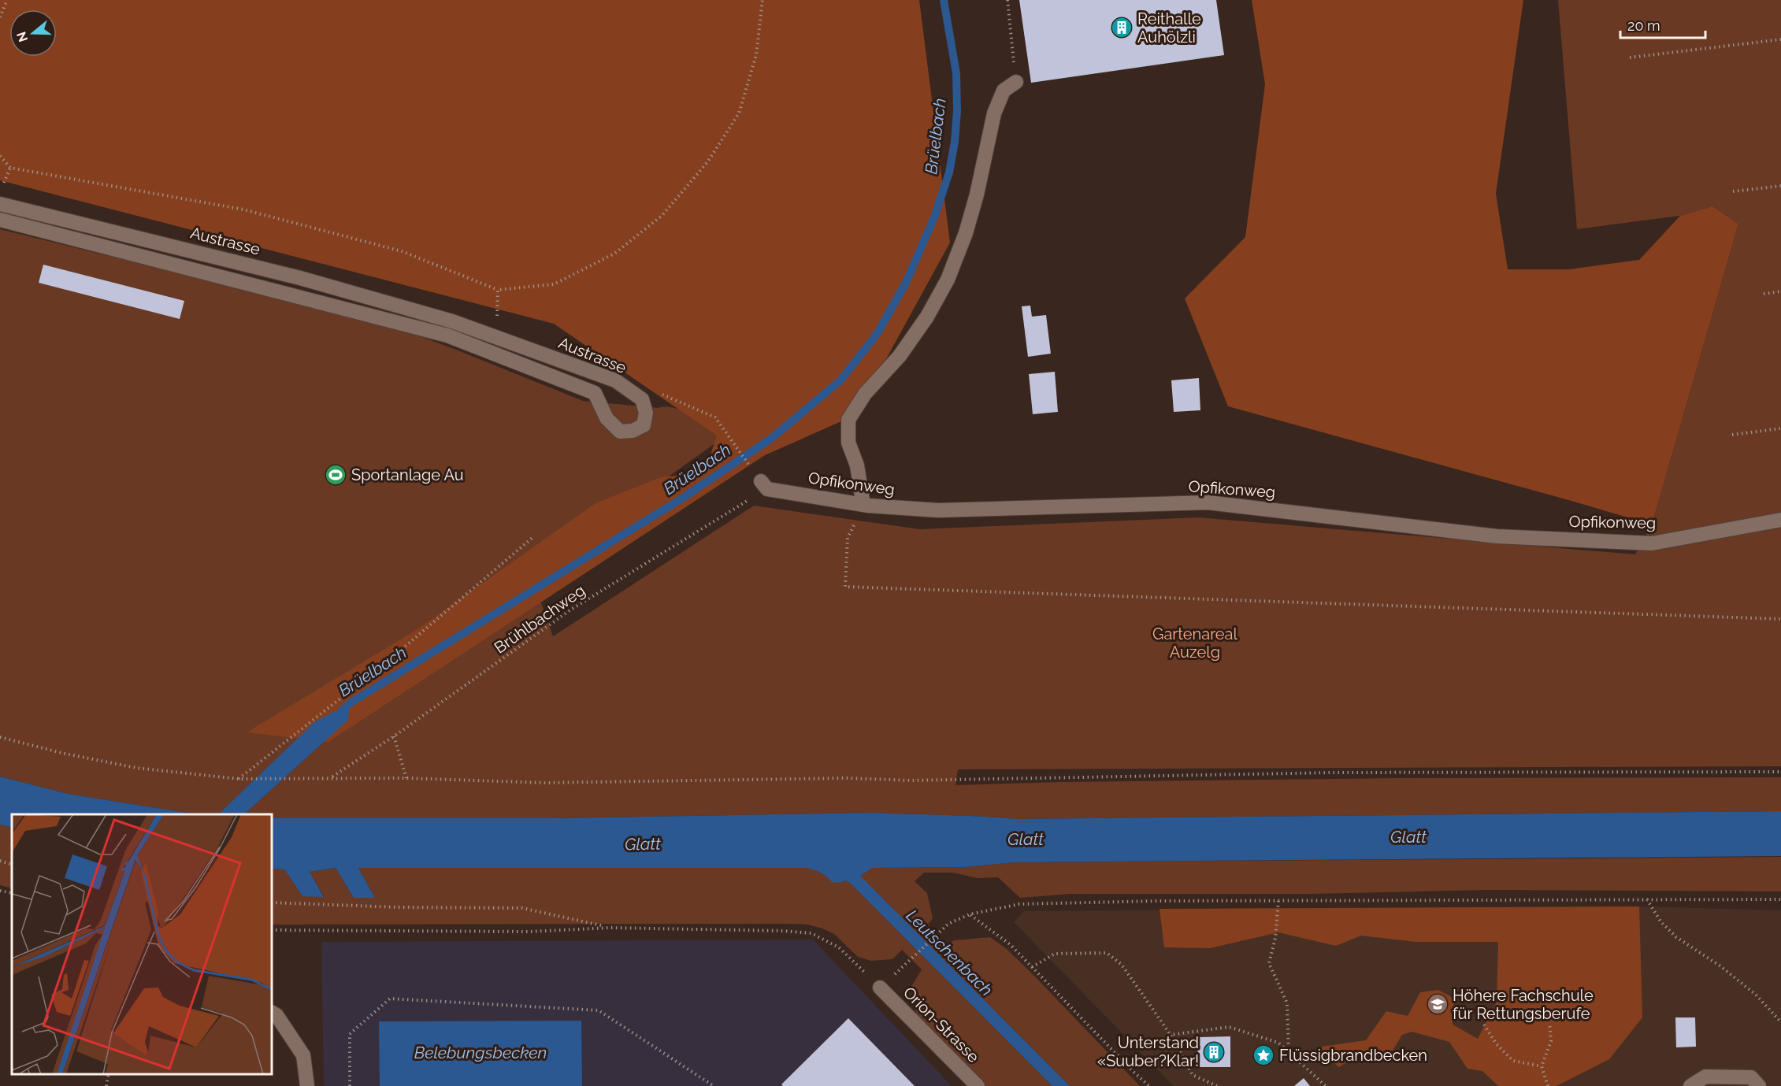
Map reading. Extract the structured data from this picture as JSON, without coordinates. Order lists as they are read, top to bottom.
{
  "streets": {
    "street": ["Austrasse", "Opfikonweg", "Orion-Strasse"],
    "path": ["Brühlbachweg"]
  },
  "crossings": [
    ["Opfikonweg", "Brühlbachweg"]
  ],
  "water": [
    "Brüelbach",
    "Glatt",
    "Leutschenbach",
    "Belebungsbecken"
  ],
  "parks": ["Gartenareal Auzelg"],
  "places": {
    "building": ["Reithalle Auhölzli", "Unterstand «Suuber?Klar!"],
    "sports": ["Sportanlage Au"],
    "school or university": ["Höhere Fachschule für Rettungsberufe"],
    "place": ["Flüssigbrandbecken"]
  },
  "scale_bar": "20 m",
  "north": "left"
}
